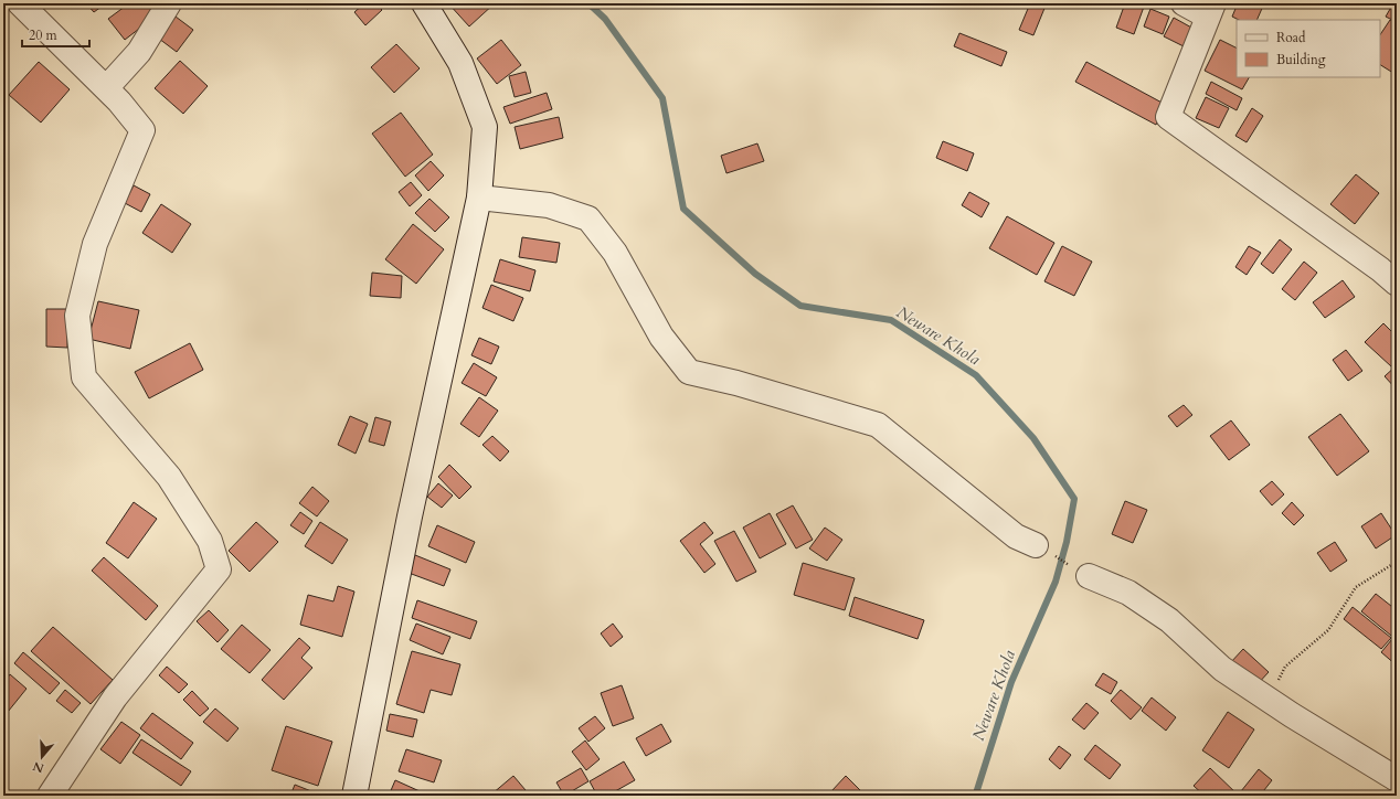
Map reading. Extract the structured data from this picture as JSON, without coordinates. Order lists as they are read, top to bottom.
{
  "water": ["Neware Khola"],
  "legend": ["Road", "Building"],
  "scale_bar": "20 m",
  "north": "bottom"
}
